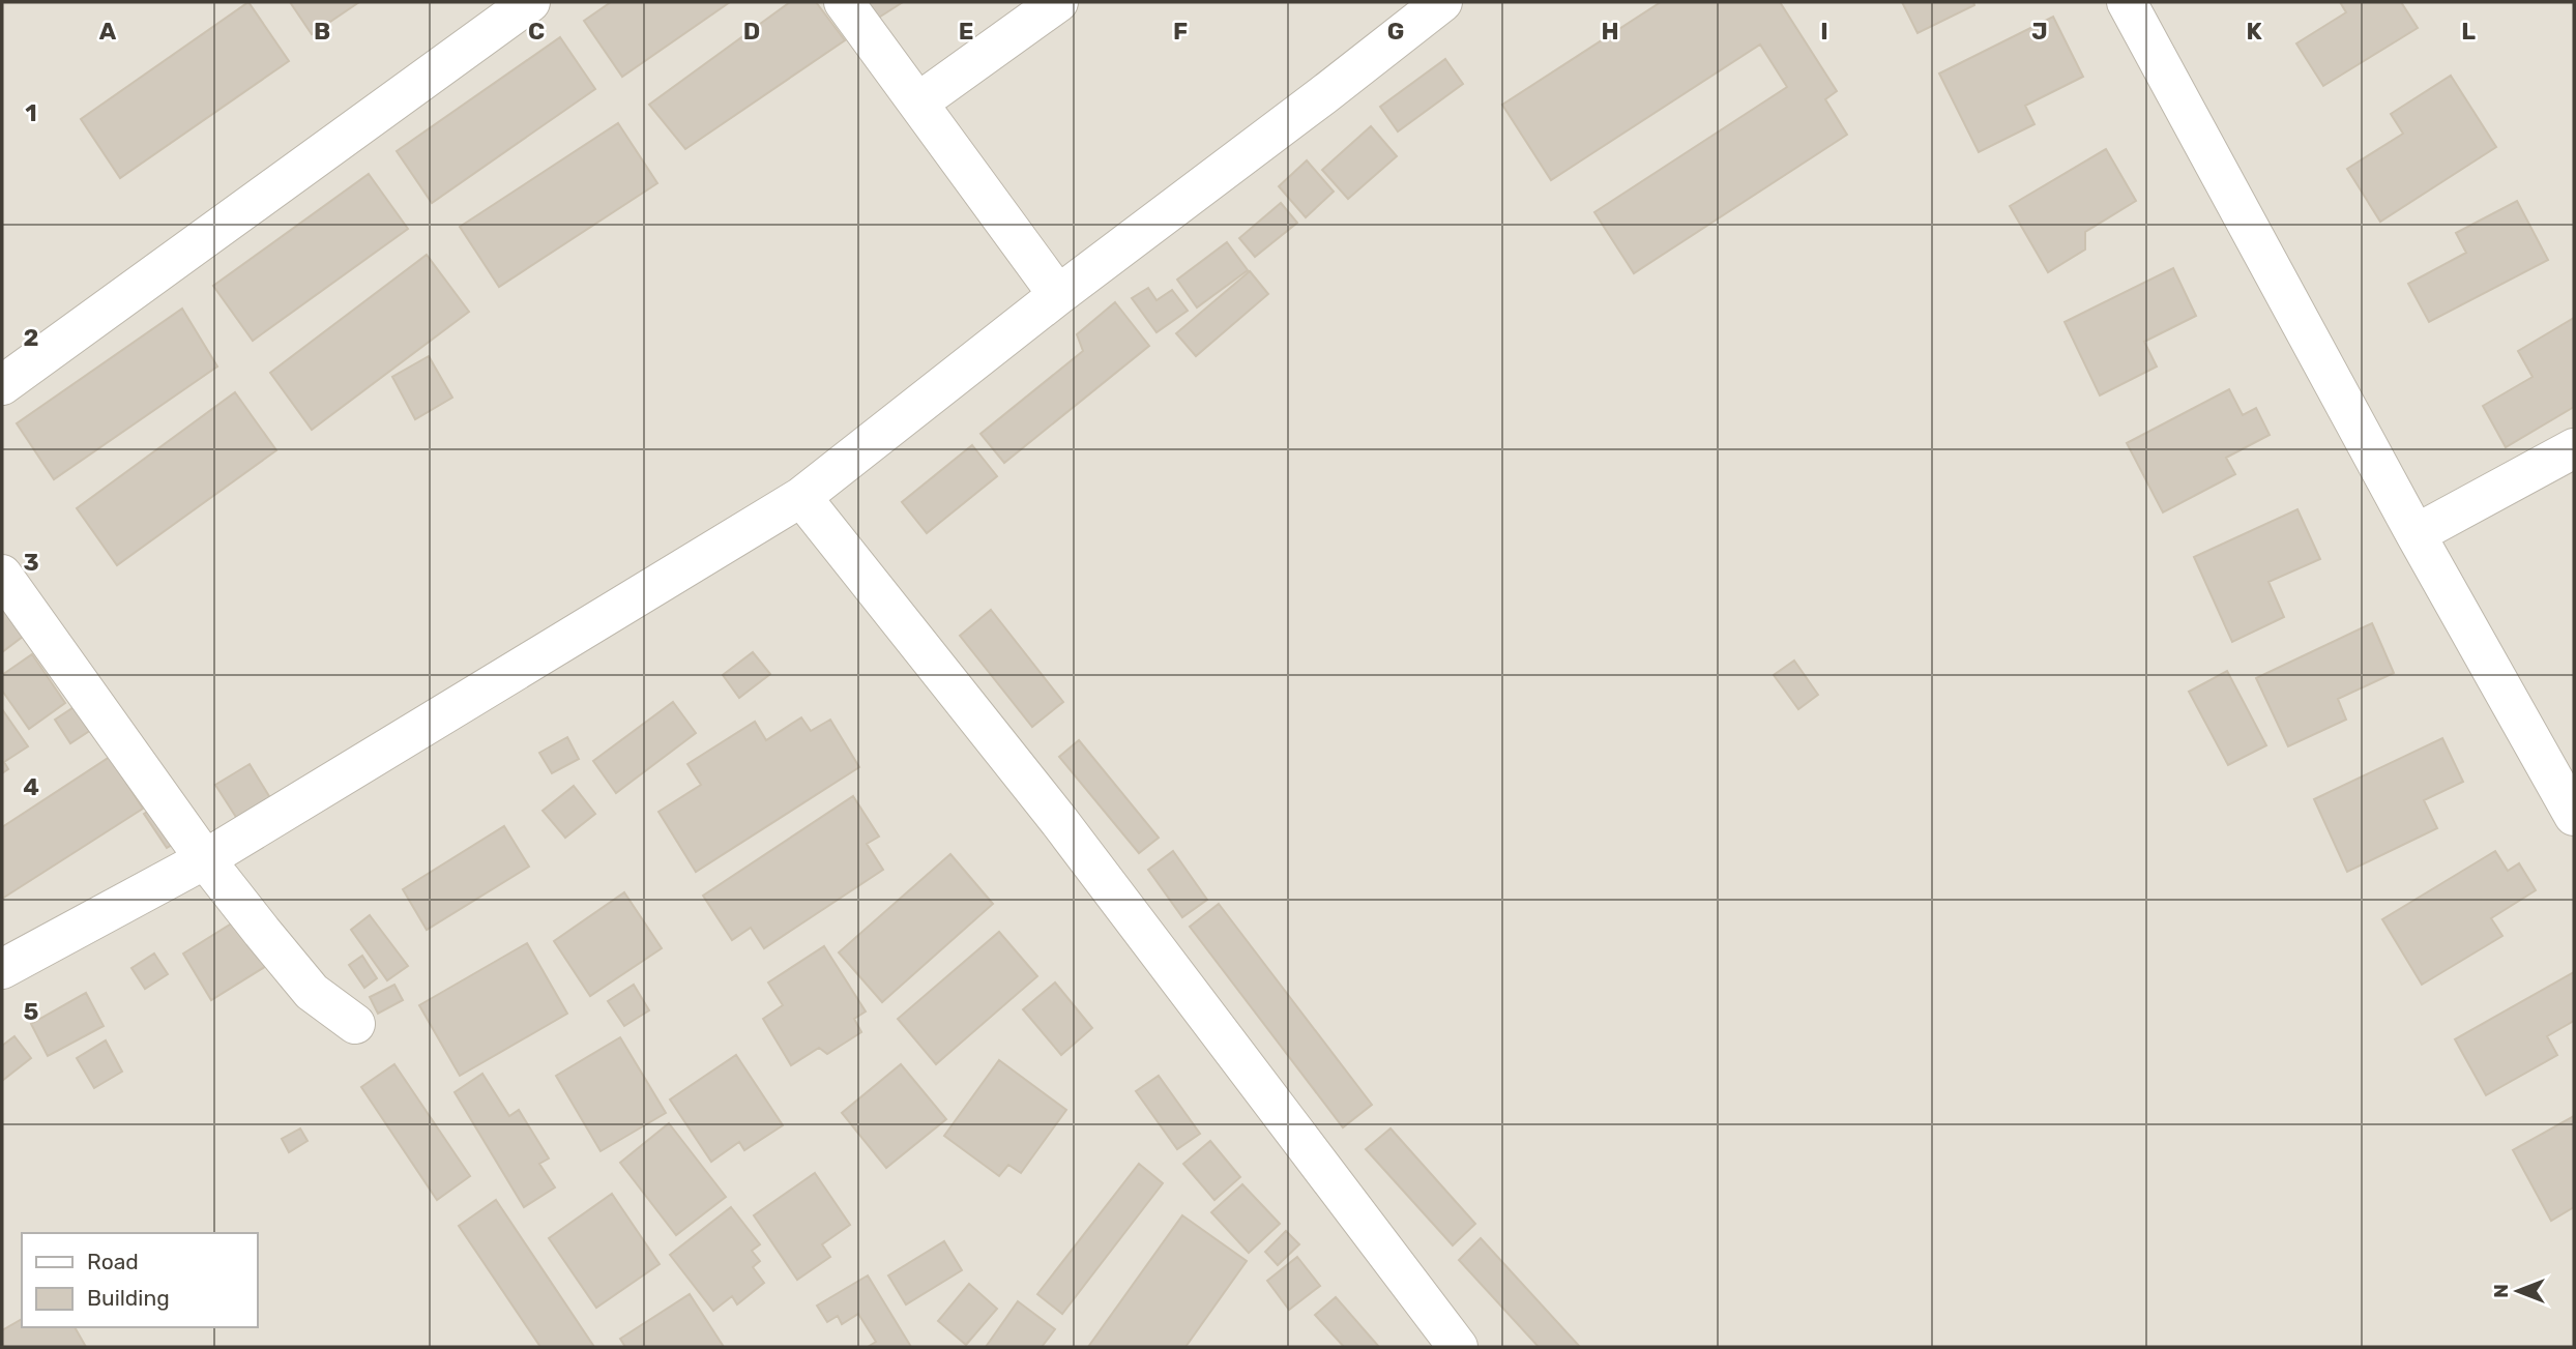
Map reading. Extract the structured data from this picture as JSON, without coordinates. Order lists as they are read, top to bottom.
{
  "legend": ["Road", "Building"],
  "north": "left",
  "grid": {
    "columns": [
      "A",
      "B",
      "C",
      "D",
      "E",
      "F",
      "G",
      "H",
      "I",
      "J",
      "K",
      "L"
    ],
    "rows": [
      "1",
      "2",
      "3",
      "4",
      "5"
    ]
  }
}
